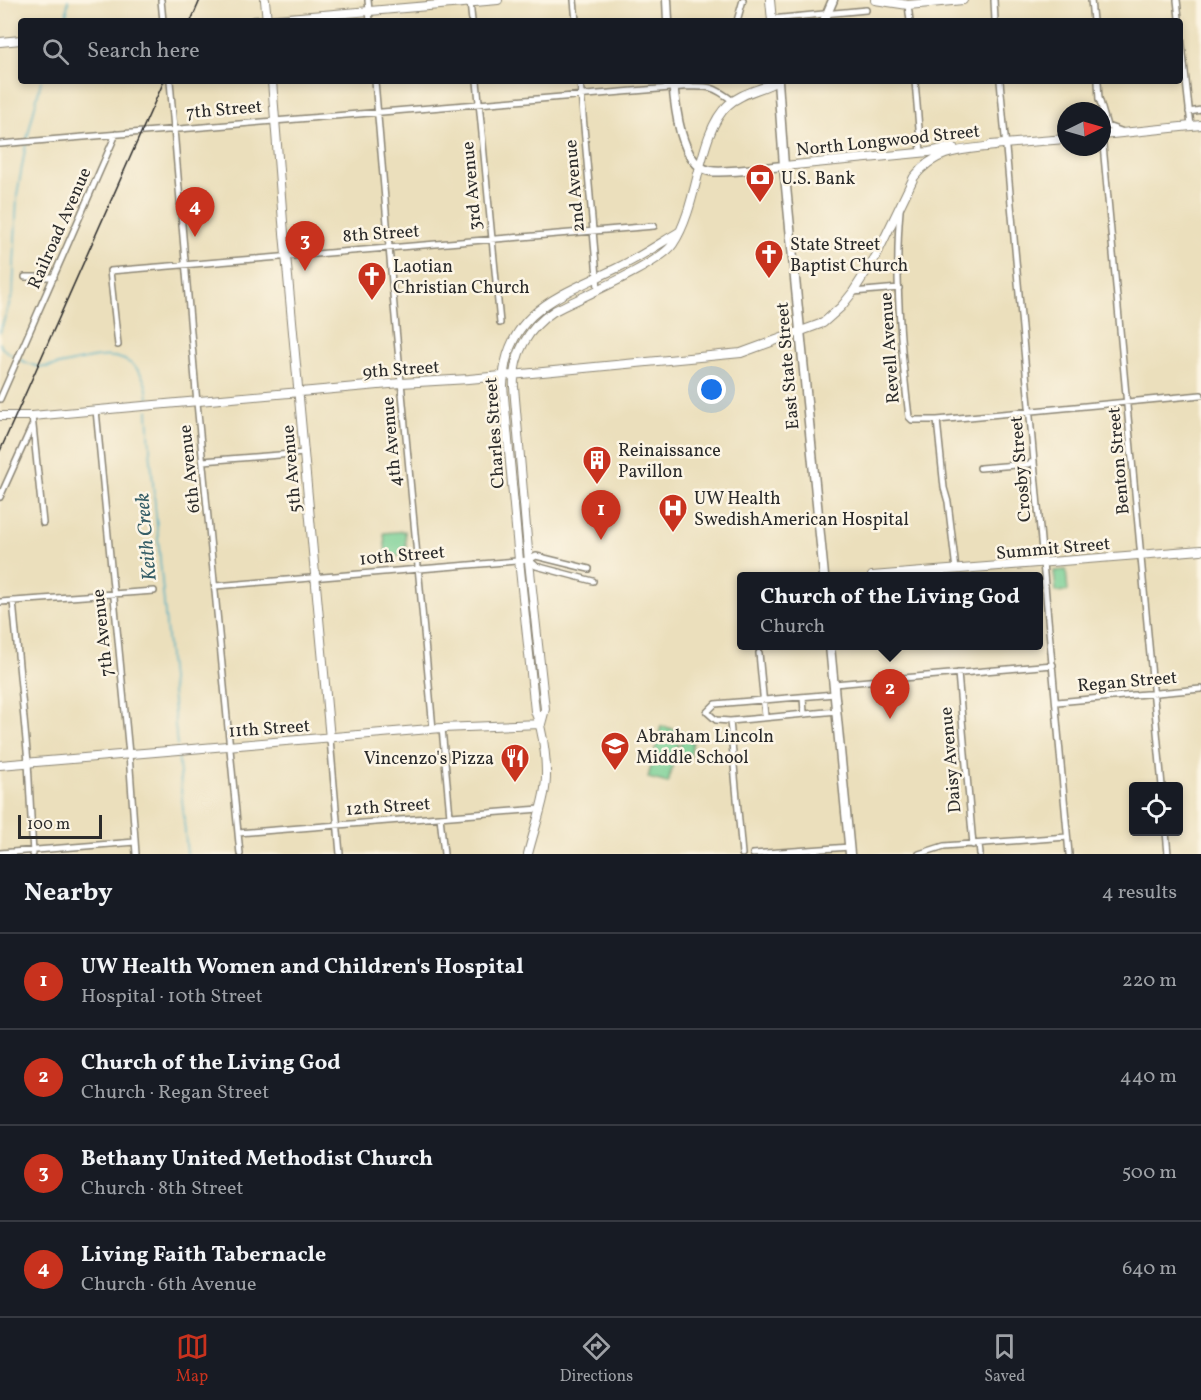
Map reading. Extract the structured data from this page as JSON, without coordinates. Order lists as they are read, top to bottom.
{
  "streets": {
    "main road": [
      "North Longwood Street",
      "East State Street",
      "9th Street",
      "Charles Street",
      "5th Avenue",
      "Summit Street",
      "11th Street"
    ],
    "street": [
      "7th Street",
      "3rd Avenue",
      "2nd Avenue",
      "Railroad Avenue",
      "8th Street",
      "Revell Avenue",
      "4th Avenue",
      "Benton Street",
      "6th Avenue",
      "Crosby Street",
      "10th Street",
      "7th Avenue",
      "Regan Street",
      "Daisy Avenue",
      "12th Street"
    ]
  },
  "crossings": [
    ["7th Street", "3rd Avenue"],
    ["7th Street", "2nd Avenue"],
    ["7th Street", "Railroad Avenue"],
    ["7th Street", "4th Avenue"],
    ["7th Street", "6th Avenue"],
    ["7th Street", "5th Avenue"],
    ["North Longwood Street", "Revell Avenue"],
    ["North Longwood Street", "East State Street"],
    ["North Longwood Street", "9th Street"],
    ["North Longwood Street", "Crosby Street"],
    ["3rd Avenue", "8th Street"],
    ["2nd Avenue", "8th Street"],
    ["2nd Avenue", "Charles Street"],
    ["8th Street", "4th Avenue"],
    ["8th Street", "6th Avenue"],
    ["8th Street", "5th Avenue"],
    ["Revell Avenue", "9th Street"],
    ["East State Street", "9th Street"],
    ["9th Street", "Charles Street"],
    ["9th Street", "4th Avenue"],
    ["9th Street", "6th Avenue"],
    ["9th Street", "5th Avenue"],
    ["9th Street", "7th Avenue"],
    ["Charles Street", "10th Street"],
    ["Charles Street", "11th Street"],
    ["Charles Street", "12th Street"],
    ["4th Avenue", "10th Street"],
    ["4th Avenue", "11th Street"],
    ["Benton Street", "Summit Street"],
    ["Benton Street", "Regan Street"],
    ["6th Avenue", "10th Street"],
    ["6th Avenue", "11th Street"],
    ["6th Avenue", "12th Street"],
    ["5th Avenue", "10th Street"],
    ["5th Avenue", "11th Street"],
    ["5th Avenue", "12th Street"],
    ["Crosby Street", "Summit Street"],
    ["Crosby Street", "Regan Street"],
    ["7th Avenue", "11th Street"],
    ["Regan Street", "Daisy Avenue"]
  ],
  "water": ["Keith Creek"],
  "places": {
    "bank": ["U.S. Bank"],
    "church": ["State Street Baptist Church", "Laotian Christian Church"],
    "building": ["Reinaissance Pavillon"],
    "hospital": ["UW Health SwedishAmerican Hospital"],
    "school or university": ["Abraham Lincoln Middle School"],
    "restaurant": ["Vincenzo's Pizza"]
  },
  "scale_bar": "100 m",
  "north": "right",
  "page": {
    "search": "Search here",
    "pins": [
      "4",
      "3",
      "1",
      "2"
    ],
    "popup": ["Church of the Living God", "Church"],
    "scale": "100 m",
    "heading": ["Nearby", "4 results"],
    "list": [
      {
        "mark": "1",
        "name": "UW Health Women and Children's Hospital",
        "note": "Hospital · 10th Street",
        "value": "220 m"
      },
      {
        "mark": "2",
        "name": "Church of the Living God",
        "note": "Church · Regan Street",
        "value": "440 m"
      },
      {
        "mark": "3",
        "name": "Bethany United Methodist Church",
        "note": "Church · 8th Street",
        "value": "500 m"
      },
      {
        "mark": "4",
        "name": "Living Faith Tabernacle",
        "note": "Church · 6th Avenue",
        "value": "640 m"
      }
    ],
    "nav": ["Map", "Directions", "Saved"]
  }
}
